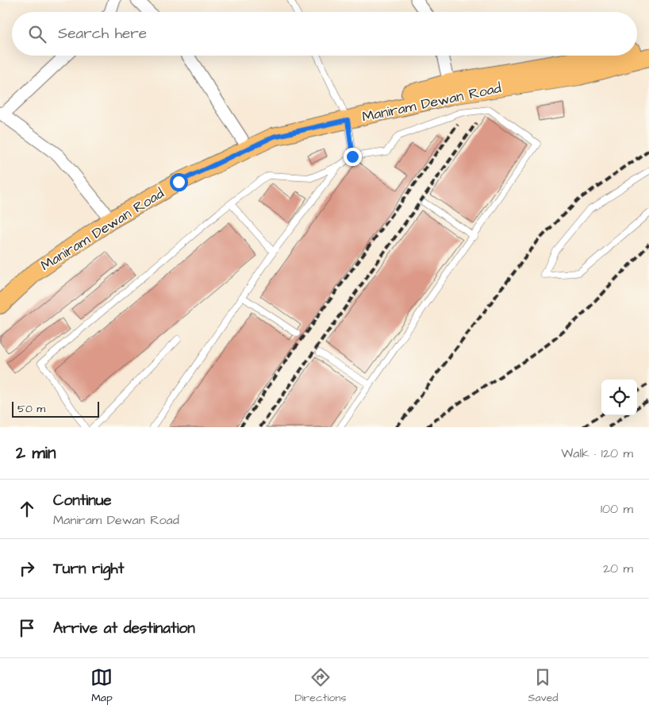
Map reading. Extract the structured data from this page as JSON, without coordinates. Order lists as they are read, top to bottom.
{
  "streets": {
    "main road": ["Maniram Dewan Road"]
  },
  "scale_bar": "50 m",
  "page": {
    "search": "Search here",
    "scale": "50 m",
    "heading": ["2 min", "Walk · 120 m"],
    "list": [
      ["Continue", "Maniram Dewan Road", "100 m"],
      ["Turn right", "20 m"],
      "Arrive at destination"
    ],
    "nav": ["Map", "Directions", "Saved"]
  }
}
